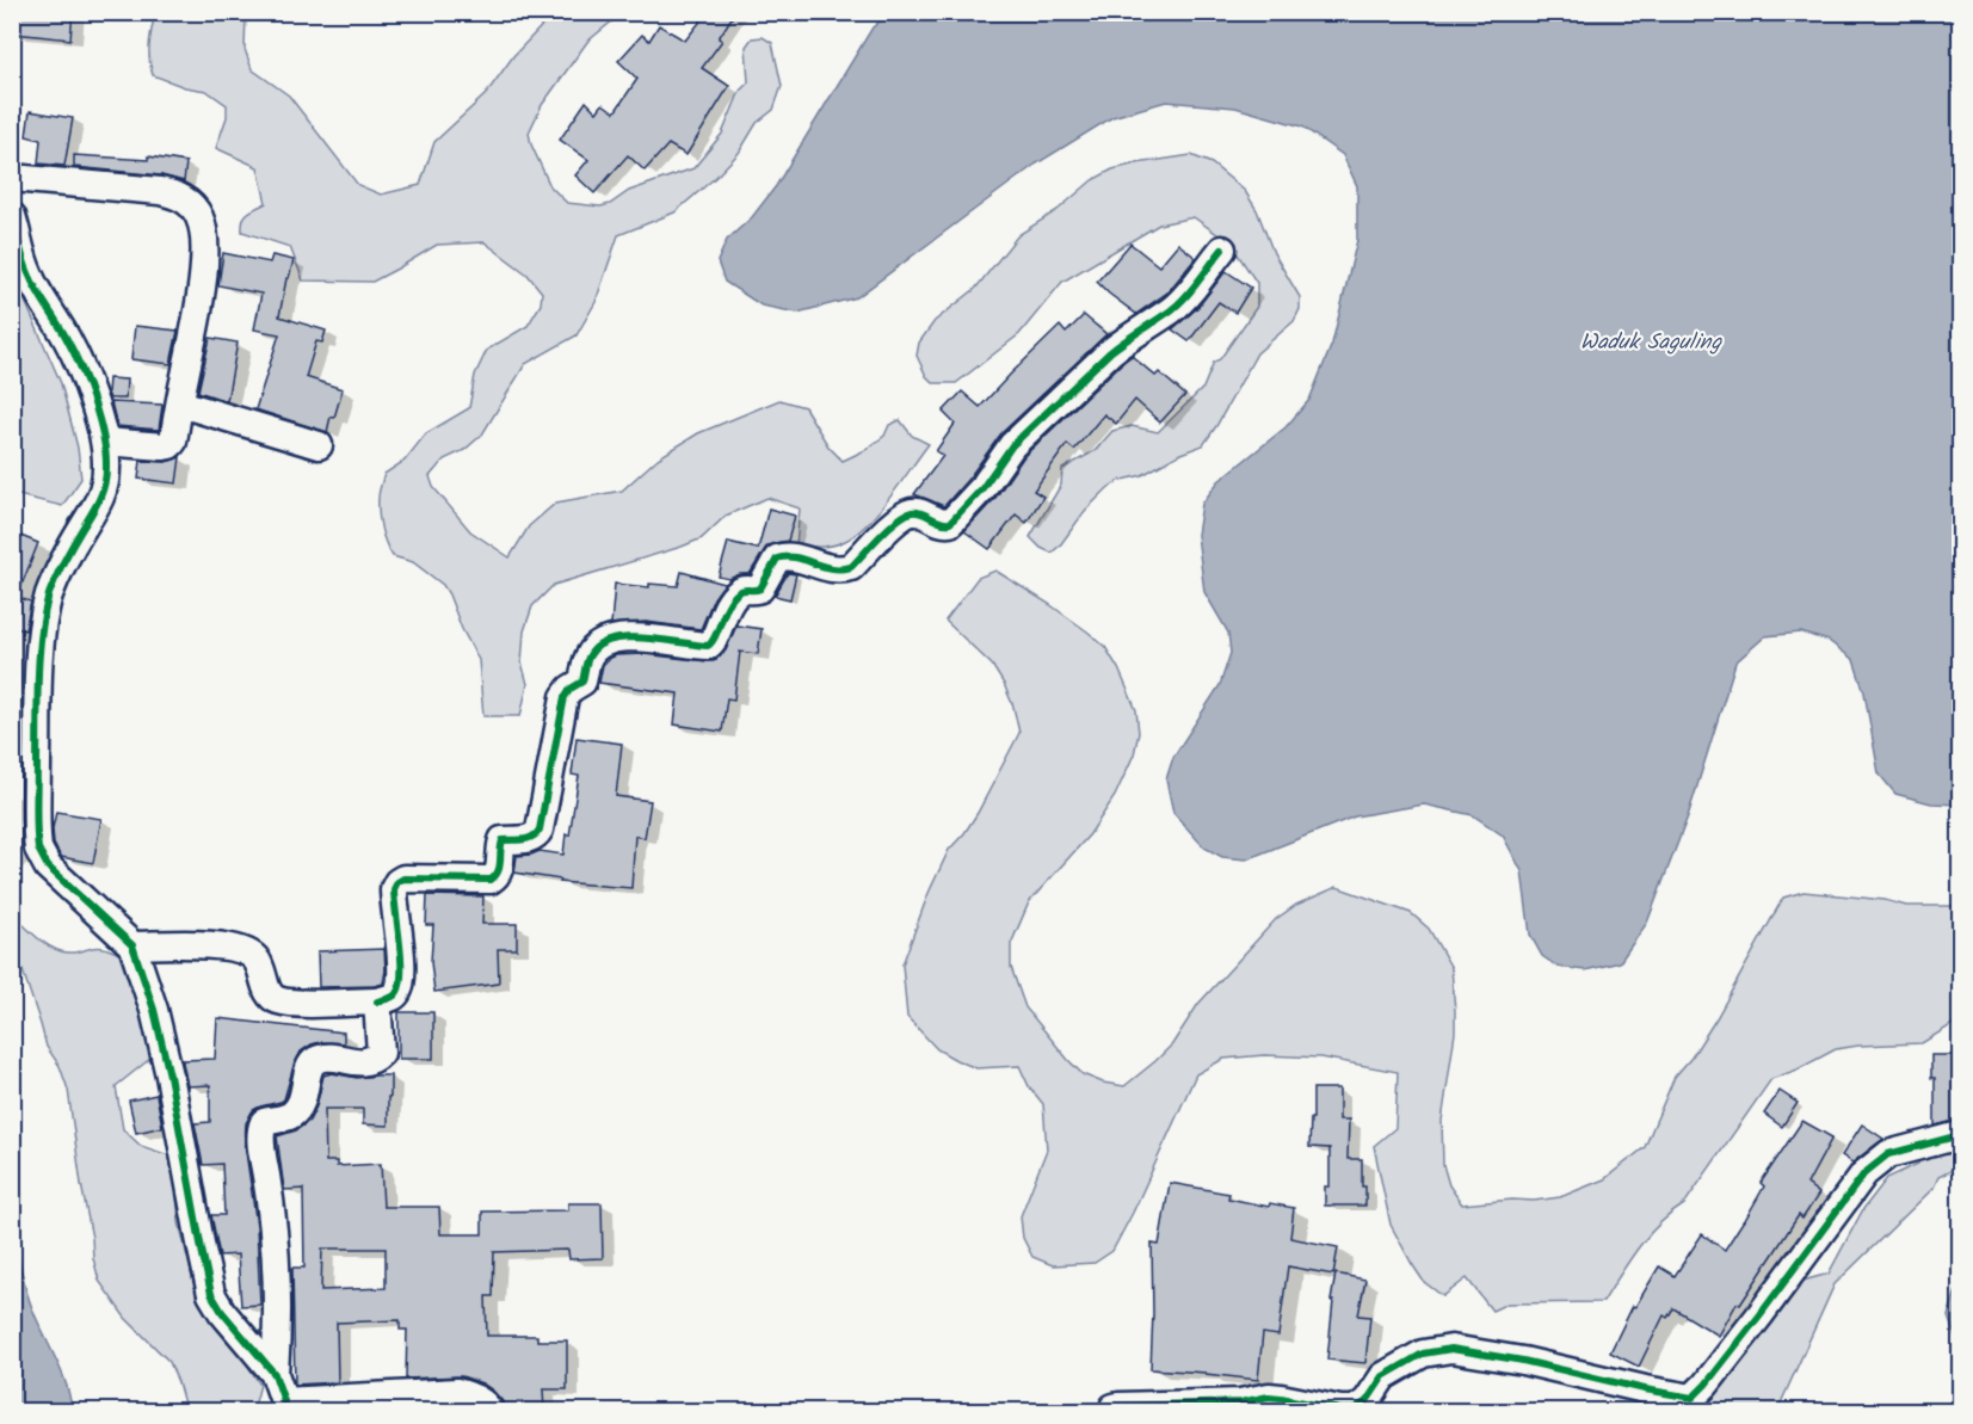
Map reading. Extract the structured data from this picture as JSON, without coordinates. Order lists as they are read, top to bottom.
{
  "water": ["Waduk Saguling"]
}
